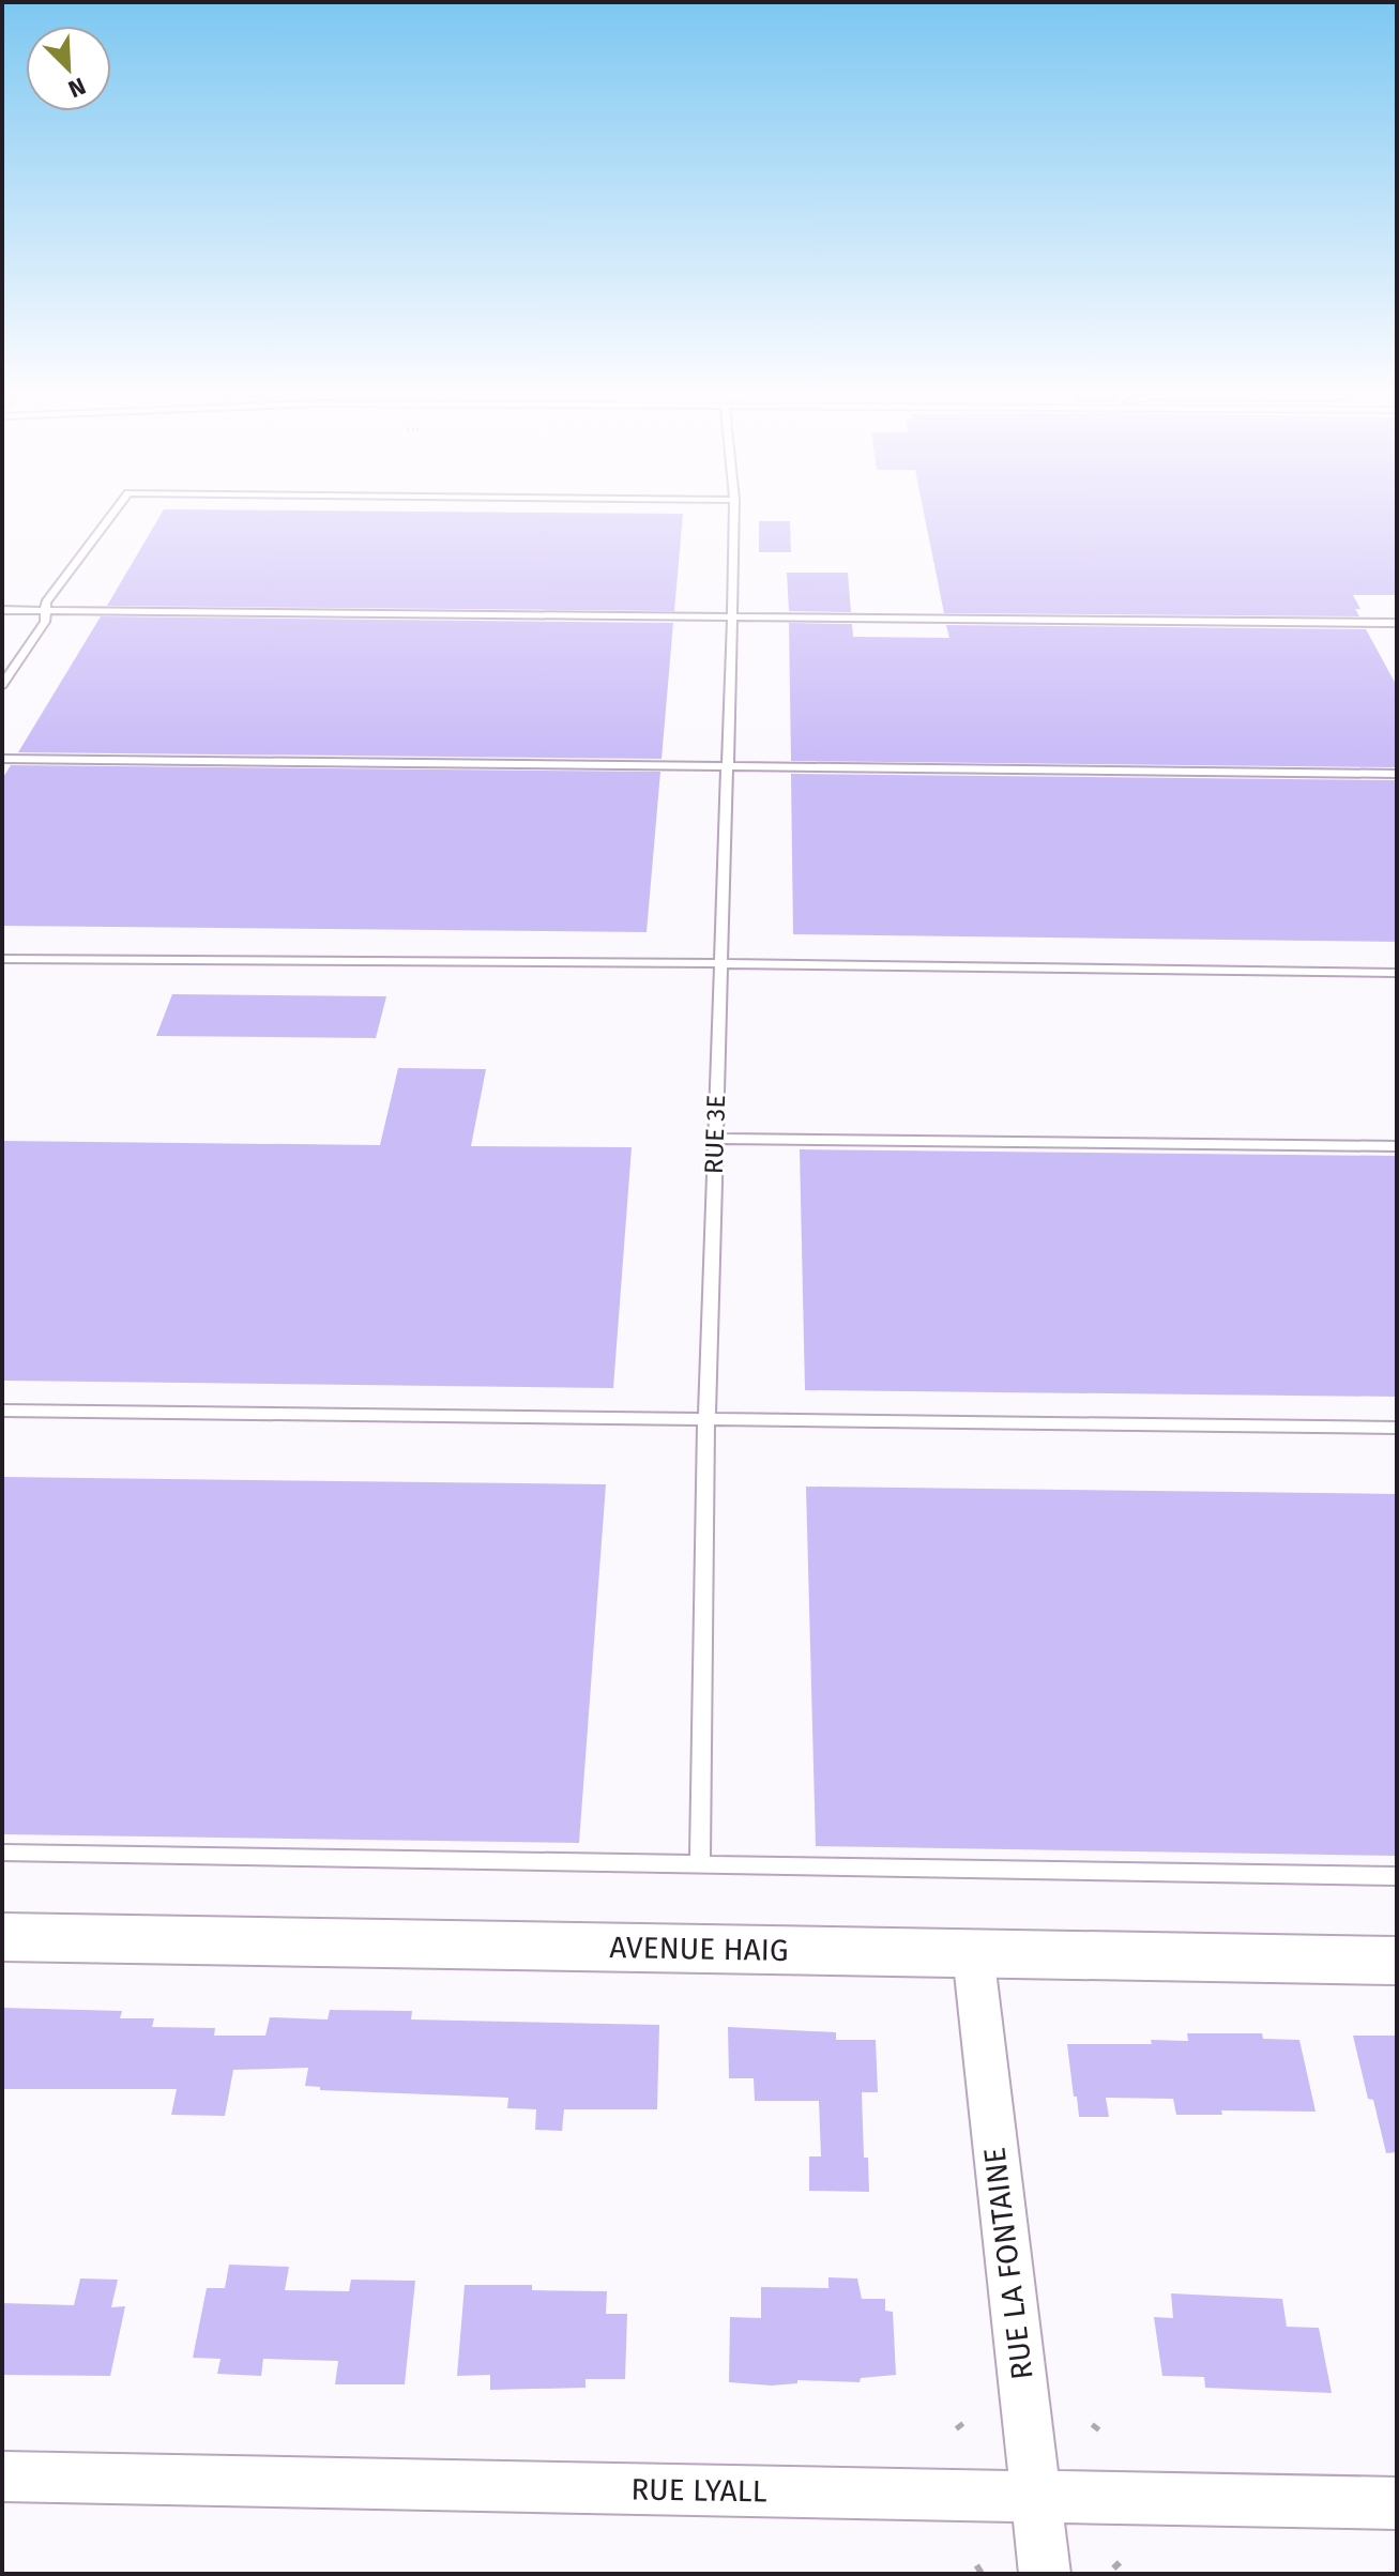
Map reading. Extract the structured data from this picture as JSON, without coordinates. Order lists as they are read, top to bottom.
{
  "streets": {
    "street": ["AVENUE HAIG", "RUE LA FONTAINE", "RUE LYALL"],
    "lane": ["RUE 3E"]
  },
  "crossings": [
    ["AVENUE HAIG", "RUE LA FONTAINE"],
    ["RUE LA FONTAINE", "RUE LYALL"]
  ],
  "north": "bottom right"
}
